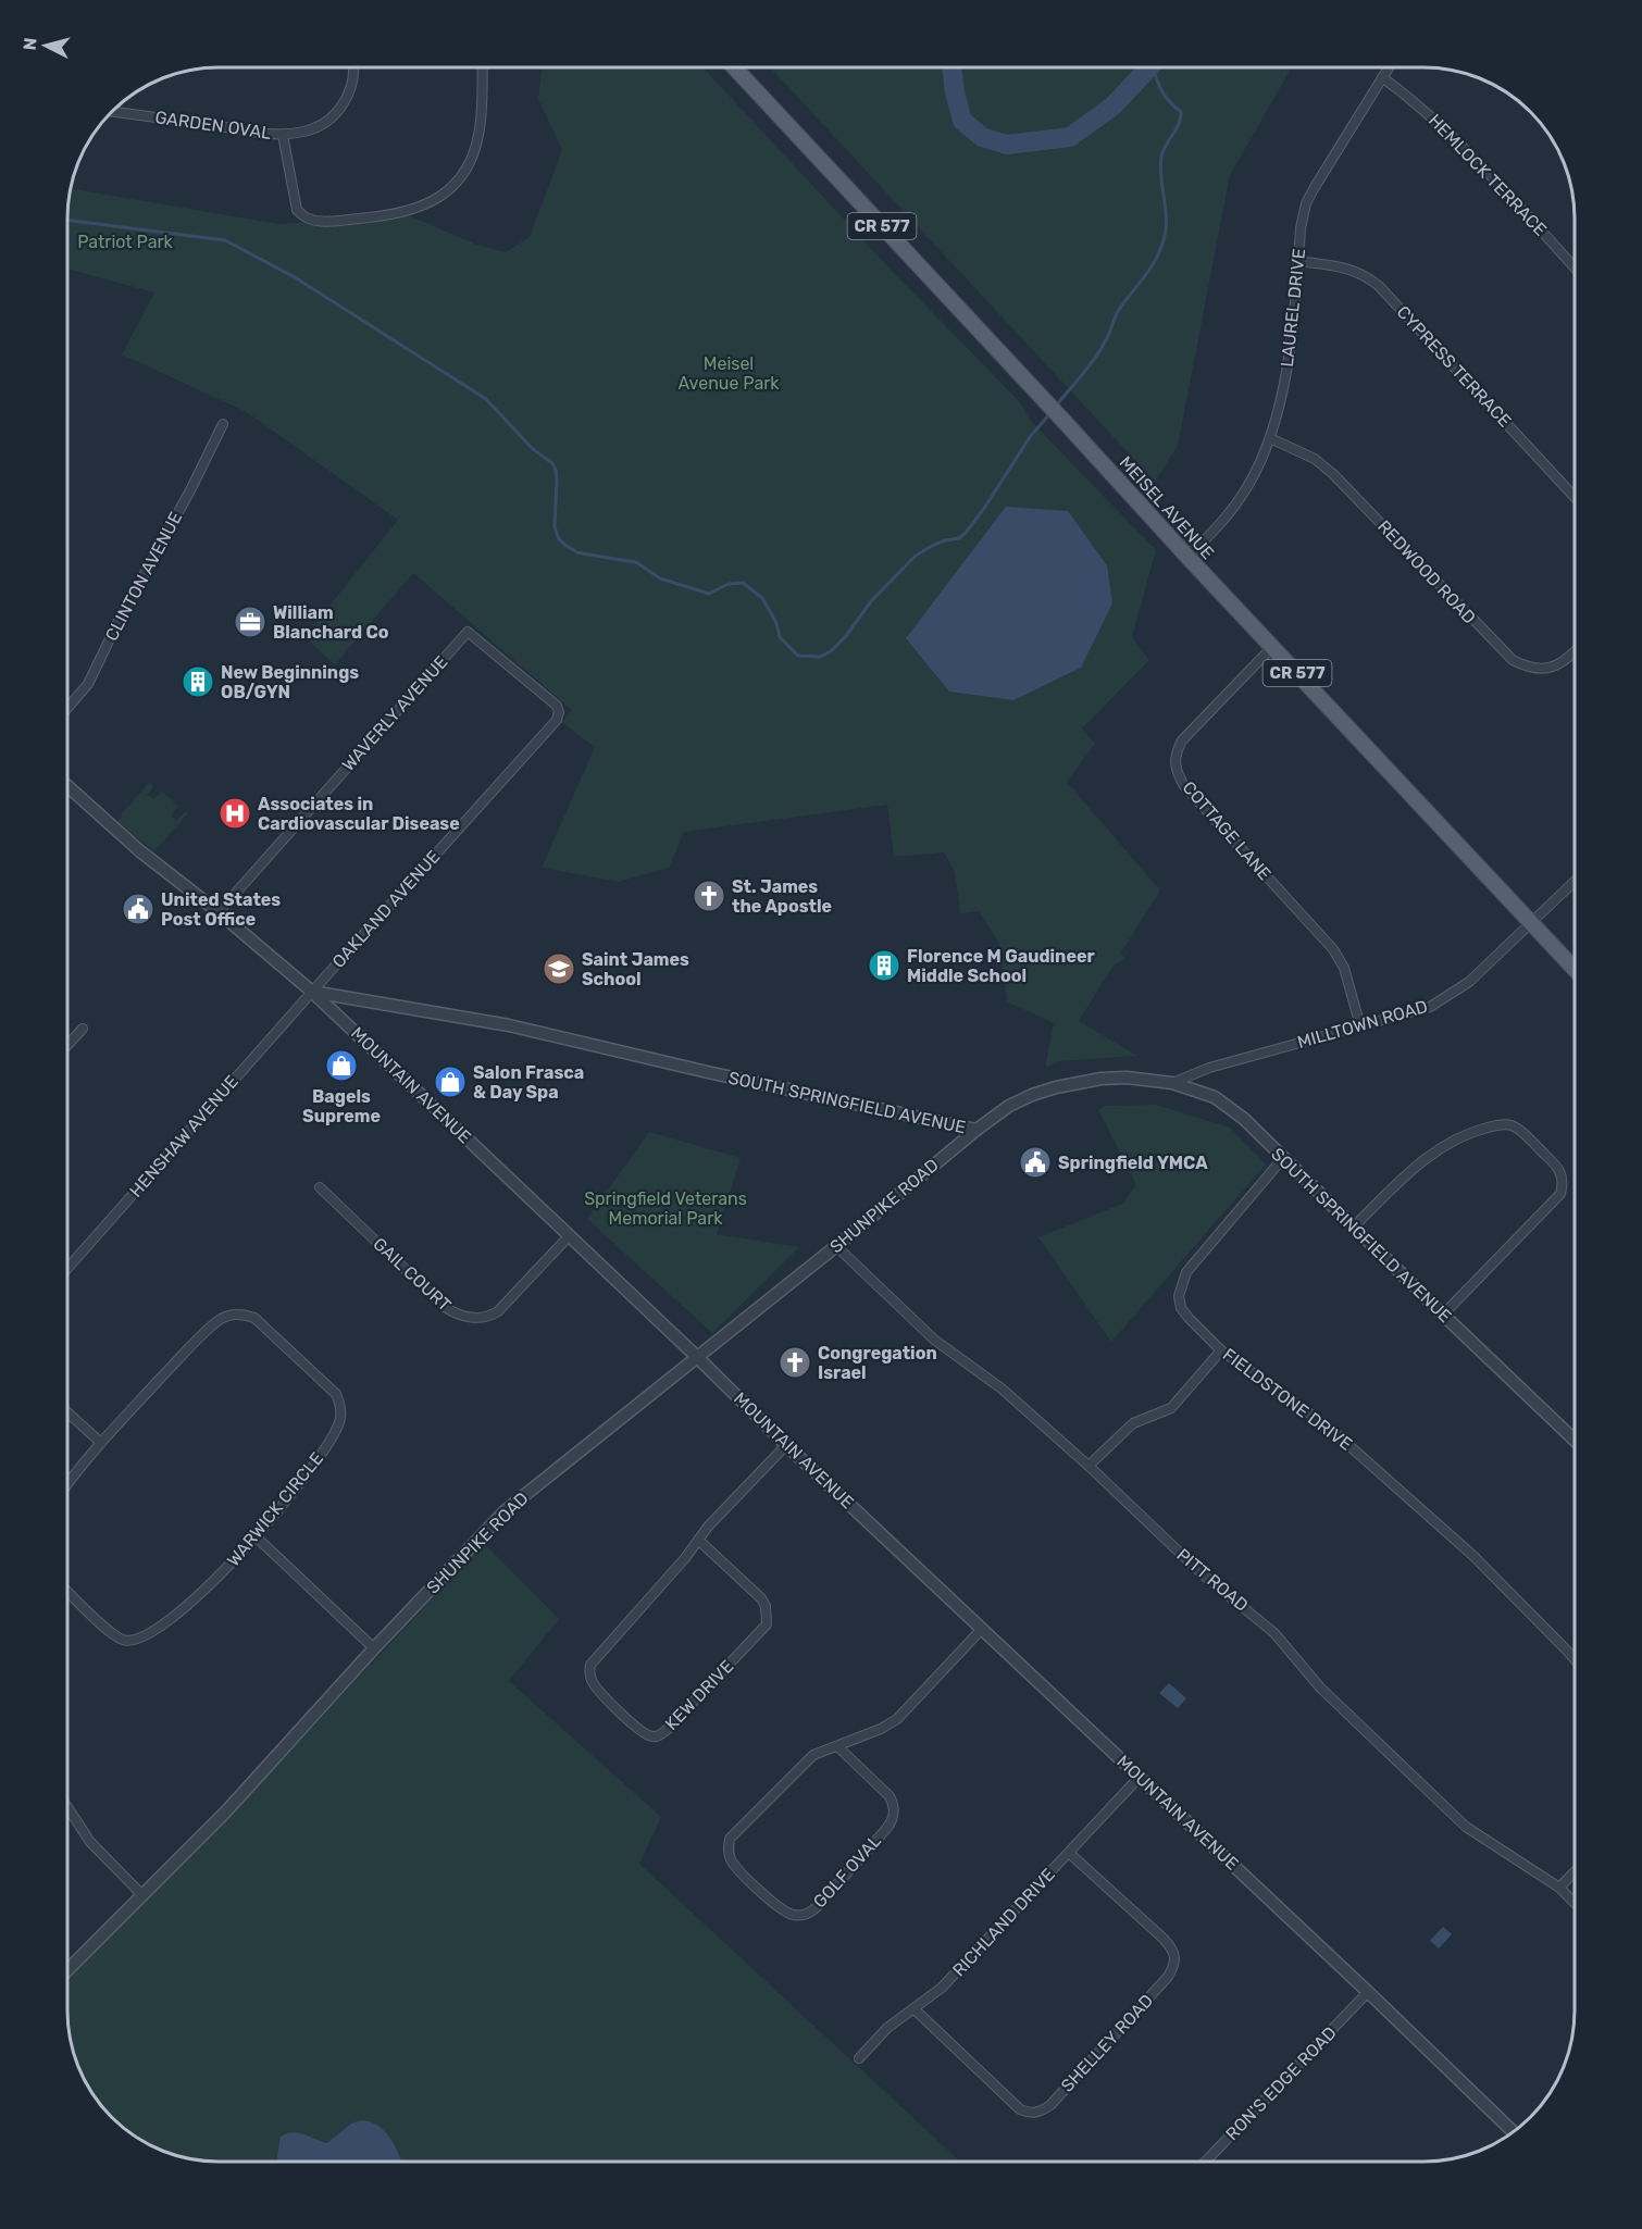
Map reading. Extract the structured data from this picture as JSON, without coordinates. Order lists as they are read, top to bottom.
{
  "streets": {
    "main road": ["CR 577", "MEISEL AVENUE"],
    "street": [
      "GARDEN OVAL",
      "HEMLOCK TERRACE",
      "LAUREL DRIVE",
      "CYPRESS TERRACE",
      "REDWOOD ROAD",
      "CLINTON AVENUE",
      "WAVERLY AVENUE",
      "COTTAGE LANE",
      "OAKLAND AVENUE",
      "MILLTOWN ROAD",
      "MOUNTAIN AVENUE",
      "SOUTH SPRINGFIELD AVENUE",
      "HENSHAW AVENUE",
      "SHUNPIKE ROAD",
      "GAIL COURT",
      "FIELDSTONE DRIVE",
      "WARWICK CIRCLE",
      "PITT ROAD",
      "KEW DRIVE",
      "GOLF OVAL",
      "RICHLAND DRIVE",
      "SHELLEY ROAD",
      "RON'S EDGE ROAD"
    ]
  },
  "crossings": [
    ["HEMLOCK TERRACE", "LAUREL DRIVE"],
    ["LAUREL DRIVE", "CYPRESS TERRACE"],
    ["LAUREL DRIVE", "MEISEL AVENUE"],
    ["LAUREL DRIVE", "REDWOOD ROAD"],
    ["MEISEL AVENUE", "COTTAGE LANE"],
    ["MEISEL AVENUE", "MILLTOWN ROAD"],
    ["WAVERLY AVENUE", "OAKLAND AVENUE"],
    ["WAVERLY AVENUE", "MOUNTAIN AVENUE"],
    ["COTTAGE LANE", "MILLTOWN ROAD"],
    ["OAKLAND AVENUE", "MOUNTAIN AVENUE"],
    ["OAKLAND AVENUE", "SOUTH SPRINGFIELD AVENUE"],
    ["OAKLAND AVENUE", "HENSHAW AVENUE"],
    ["MILLTOWN ROAD", "SOUTH SPRINGFIELD AVENUE"],
    ["MOUNTAIN AVENUE", "SOUTH SPRINGFIELD AVENUE"],
    ["MOUNTAIN AVENUE", "HENSHAW AVENUE"],
    ["MOUNTAIN AVENUE", "SHUNPIKE ROAD"],
    ["MOUNTAIN AVENUE", "GAIL COURT"],
    ["MOUNTAIN AVENUE", "KEW DRIVE"],
    ["MOUNTAIN AVENUE", "GOLF OVAL"],
    ["MOUNTAIN AVENUE", "RICHLAND DRIVE"],
    ["MOUNTAIN AVENUE", "RON'S EDGE ROAD"],
    ["SOUTH SPRINGFIELD AVENUE", "HENSHAW AVENUE"],
    ["SOUTH SPRINGFIELD AVENUE", "SHUNPIKE ROAD"],
    ["SOUTH SPRINGFIELD AVENUE", "FIELDSTONE DRIVE"],
    ["SHUNPIKE ROAD", "PITT ROAD"],
    ["RICHLAND DRIVE", "SHELLEY ROAD"]
  ],
  "parks": ["Patriot Park", "Meisel Avenue Park", "Springfield Veterans Memorial Park"],
  "places": {
    "office": ["William Blanchard Co"],
    "building": ["New Beginnings OB/GYN", "Florence M Gaudineer Middle School"],
    "hospital": ["Associates in Cardiovascular Disease"],
    "church": ["St. James the Apostle", "Congregation Israel"],
    "public building": ["United States Post Office", "Springfield YMCA"],
    "school or university": ["Saint James School"],
    "shop": ["Bagels Supreme", "Salon Frasca & Day Spa"]
  },
  "north": "left"
}
